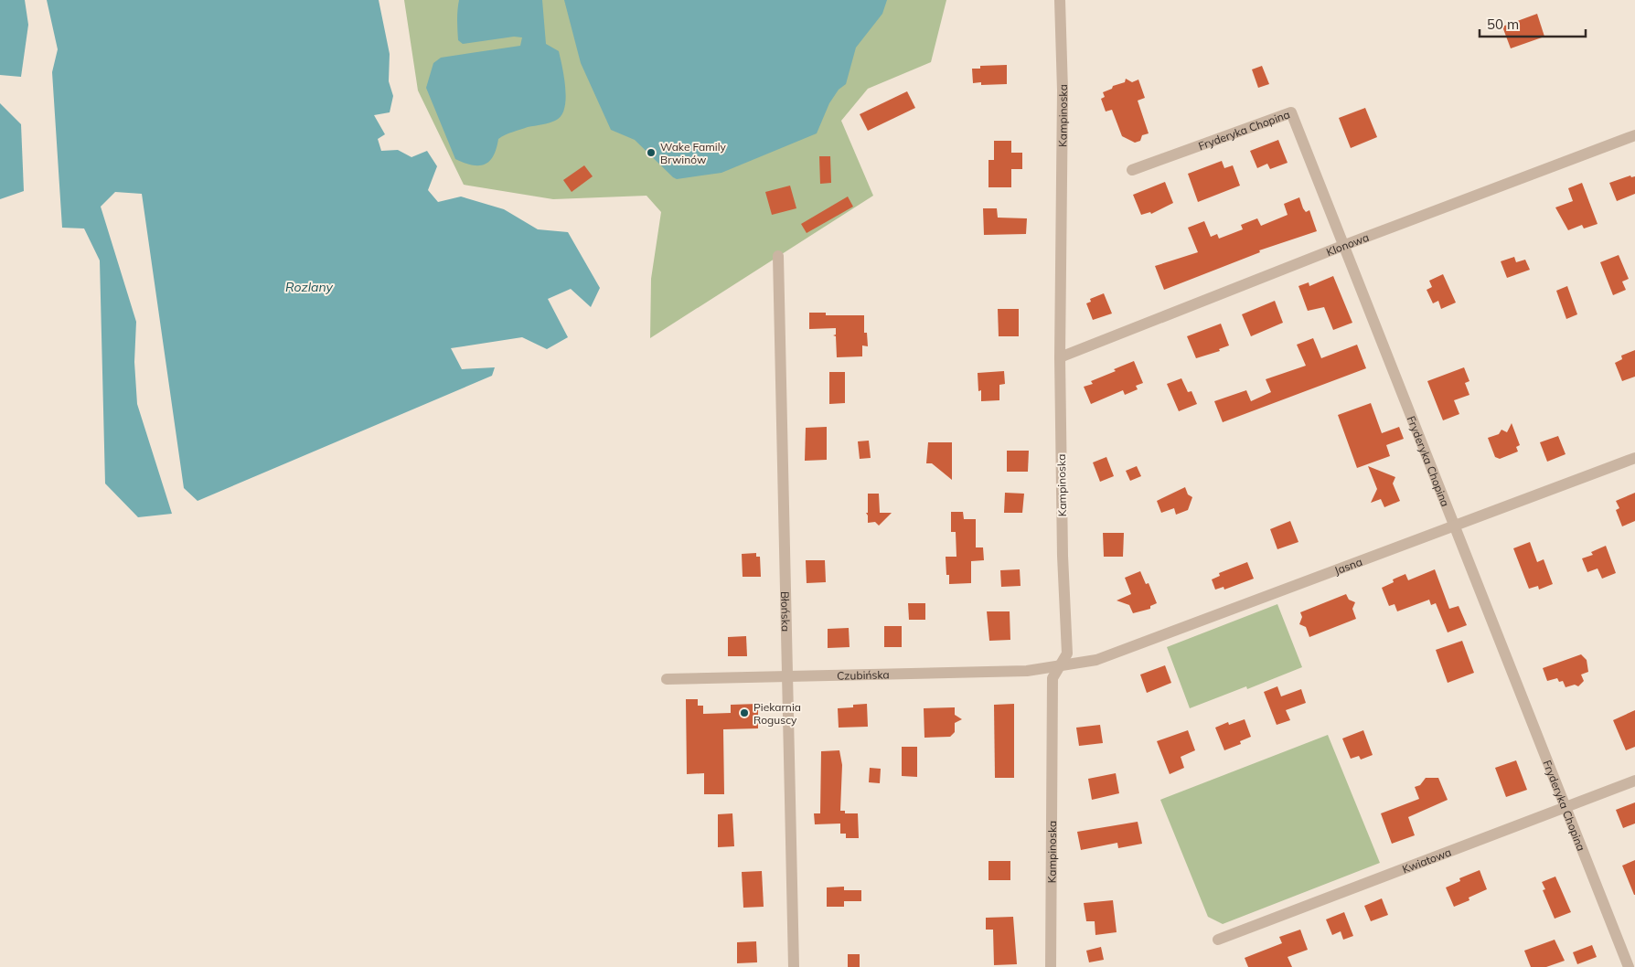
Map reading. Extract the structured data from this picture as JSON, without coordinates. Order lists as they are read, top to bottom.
{
  "streets": {
    "street": [
      "Kampinoska",
      "Fryderyka Chopina",
      "Klonowa",
      "Jasna",
      "Błońska",
      "Czubińska",
      "Kwiatowa"
    ]
  },
  "crossings": [
    ["Kampinoska", "Klonowa"],
    ["Kampinoska", "Jasna"],
    ["Kampinoska", "Czubińska"],
    ["Fryderyka Chopina", "Klonowa"],
    ["Fryderyka Chopina", "Jasna"],
    ["Fryderyka Chopina", "Kwiatowa"],
    ["Jasna", "Czubińska"],
    ["Błońska", "Czubińska"]
  ],
  "water": ["Rozlany"],
  "places": ["Wake Family Brwinów", "Piekarnia Roguscy"],
  "scale_bar": "50 m"
}
